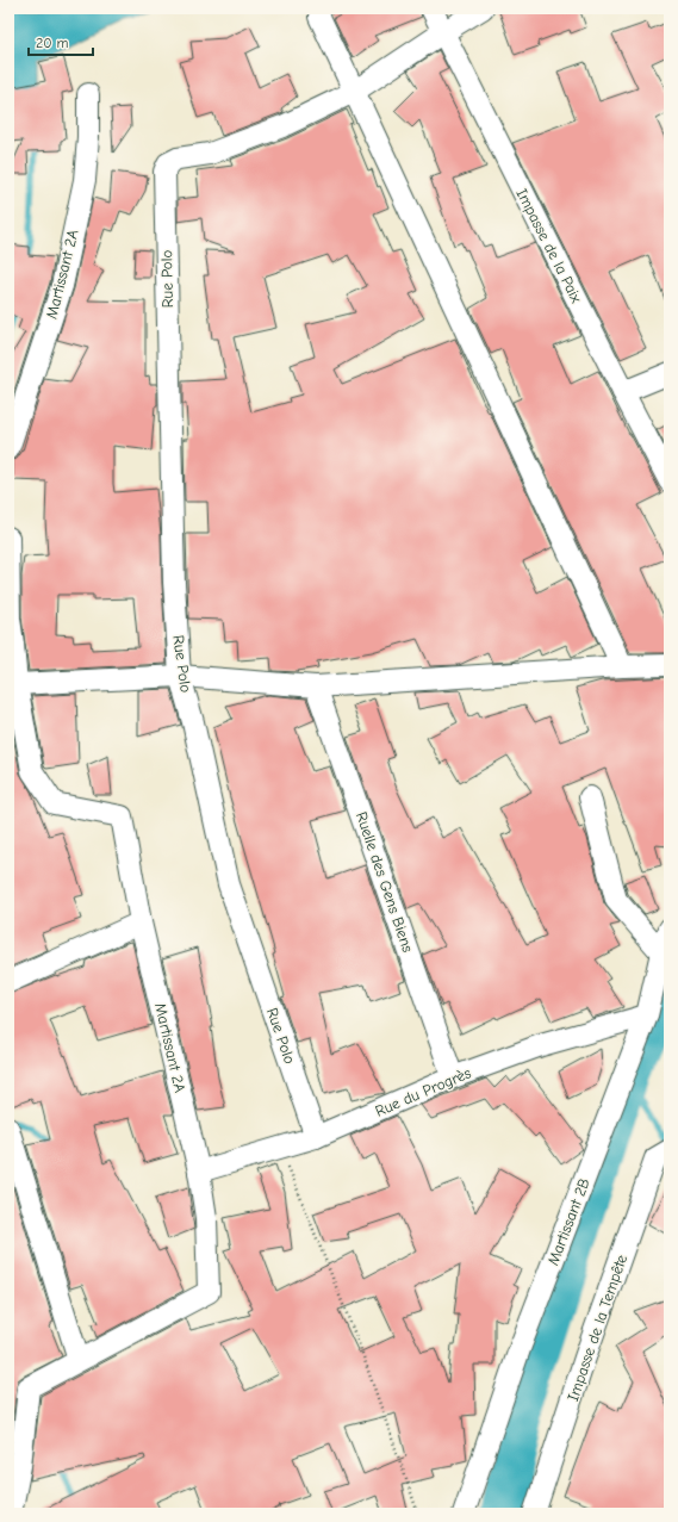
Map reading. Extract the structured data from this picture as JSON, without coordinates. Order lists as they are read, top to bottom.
{
  "streets": {
    "street": [
      "Impasse de la Paix",
      "Martissant 2A",
      "Rue Polo",
      "Ruelle des Gens Biens",
      "Rue du Progrès",
      "Martissant 2B",
      "Impasse de la Tempête"
    ]
  },
  "crossings": [
    ["Martissant 2A", "Rue du Progrès"],
    ["Rue Polo", "Rue du Progrès"],
    ["Ruelle des Gens Biens", "Rue du Progrès"],
    ["Rue du Progrès", "Martissant 2B"]
  ],
  "scale_bar": "20 m"
}
